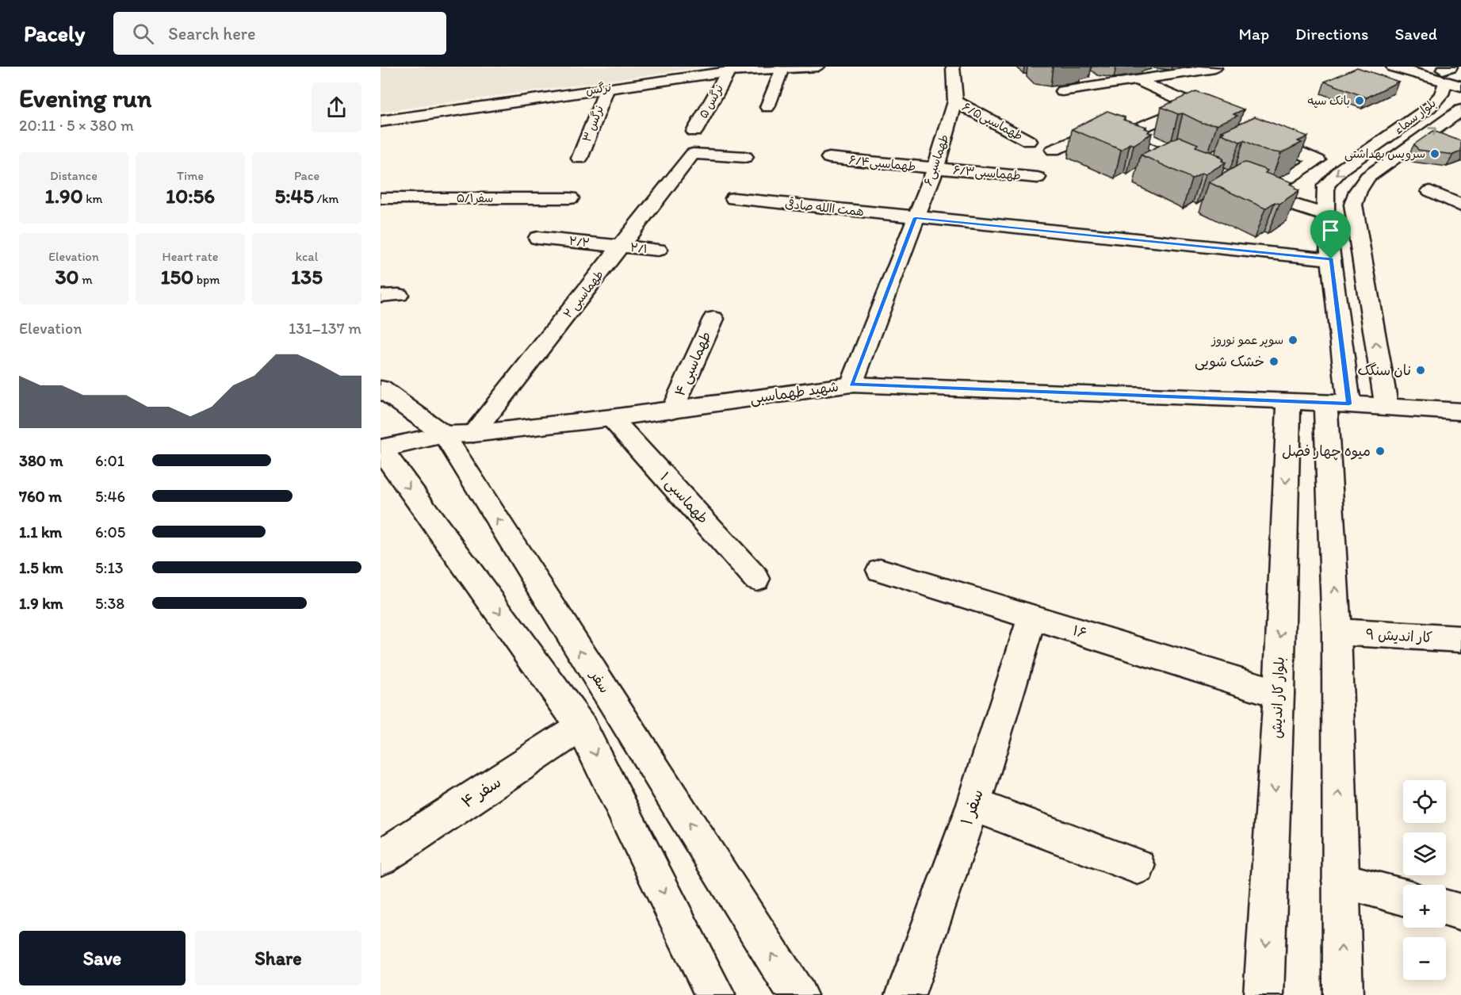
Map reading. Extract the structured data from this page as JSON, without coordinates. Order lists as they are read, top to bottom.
{
  "streets": {
    "street": [
      "نرگس",
      "۵ نرگس",
      "بلوار سماء",
      "۶/۵طهماسبی",
      "۳ نرگس",
      "۶طهماسبی",
      "۶/۴طهماسبی",
      "۶/۳طهماسبی",
      "۵/۱سفر",
      "همت االله صادقی",
      "۲/۲",
      "۲/۱",
      "۲ طهماسبی",
      "۴ طهماسبی",
      "شهید طهماسبی",
      "۱ طهماسبی",
      "۱۶",
      "۹ کار اندیش",
      "سفر",
      "بلوار کار اندیش",
      "۴ سفر",
      "۱ سفر"
    ]
  },
  "crossings": [
    ["نرگس", "۵ نرگس"],
    ["نرگس", "۳ نرگس"],
    ["بلوار سماء", "همت االله صادقی"],
    ["بلوار سماء", "شهید طهماسبی"],
    ["۶/۵طهماسبی", "۶طهماسبی"],
    ["۶طهماسبی", "۶/۴طهماسبی"],
    ["۶طهماسبی", "۶/۳طهماسبی"],
    ["۶طهماسبی", "همت االله صادقی"],
    ["۶طهماسبی", "شهید طهماسبی"],
    ["۶/۴طهماسبی", "۶/۳طهماسبی"],
    ["۲/۲", "۲/۱"],
    ["۲/۲", "۲ طهماسبی"],
    ["۲/۱", "۲ طهماسبی"],
    ["۲ طهماسبی", "شهید طهماسبی"],
    ["۴ طهماسبی", "شهید طهماسبی"],
    ["شهید طهماسبی", "۱ طهماسبی"],
    ["شهید طهماسبی", "سفر"],
    ["شهید طهماسبی", "بلوار کار اندیش"],
    ["۱۶", "بلوار کار اندیش"],
    ["۱۶", "۱ سفر"]
  ],
  "places": [
    "بانک سپه",
    "سرویس بهداشتی",
    "سوپر عمو نوروز",
    "خشک شویی",
    "نان سنگک",
    "میوه چهار فصل"
  ],
  "page": {
    "header": "Pacely",
    "search": "Search here",
    "nav": ["Map", "Directions", "Saved"],
    "heading": ["Evening run", "20:11 · 5 × 380 m"],
    "stats": [
      ["Distance", "1.90 km"],
      ["Time", "10:56"],
      ["Pace", "5:45 /km"],
      ["Elevation", "30 m"],
      ["Heart rate", "150 bpm"],
      ["kcal", "135"]
    ],
    "chart": ["Elevation", "131–137 m"],
    "list": [
      {
        "name": "380 m",
        "note": "6:01"
      },
      {
        "name": "760 m",
        "note": "5:46"
      },
      {
        "name": "1.1 km",
        "note": "6:05"
      },
      {
        "name": "1.5 km",
        "note": "5:13"
      },
      {
        "name": "1.9 km",
        "note": "5:38"
      }
    ],
    "map_buttons": ["+", "−"],
    "buttons": ["Save", "Share"]
  }
}
